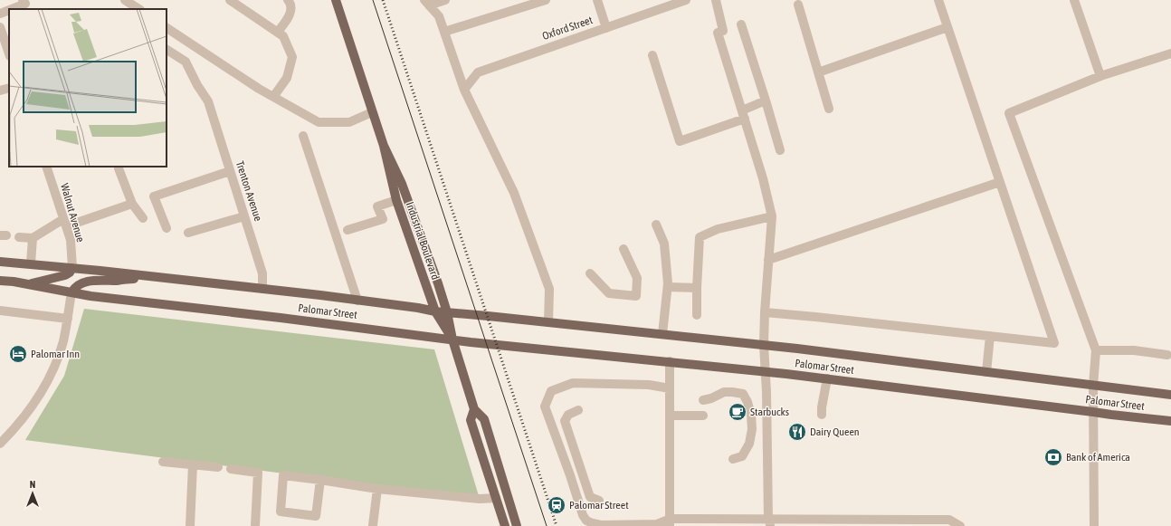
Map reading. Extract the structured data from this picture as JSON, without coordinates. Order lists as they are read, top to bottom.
{
  "streets": {
    "main road": ["Industrial Boulevard", "Palomar Street"],
    "street": ["Oxford Street", "Trenton Avenue", "Walnut Avenue"]
  },
  "crossings": [
    ["Trenton Avenue", "Palomar Street"],
    ["Walnut Avenue", "Palomar Street"],
    ["Industrial Boulevard", "Palomar Street"]
  ],
  "places": {
    "hotel": ["Palomar Inn"],
    "cafe": ["Starbucks"],
    "restaurant": ["Dairy Queen"],
    "bank": ["Bank of America"],
    "station": ["Palomar Street"]
  },
  "north": "top"
}
